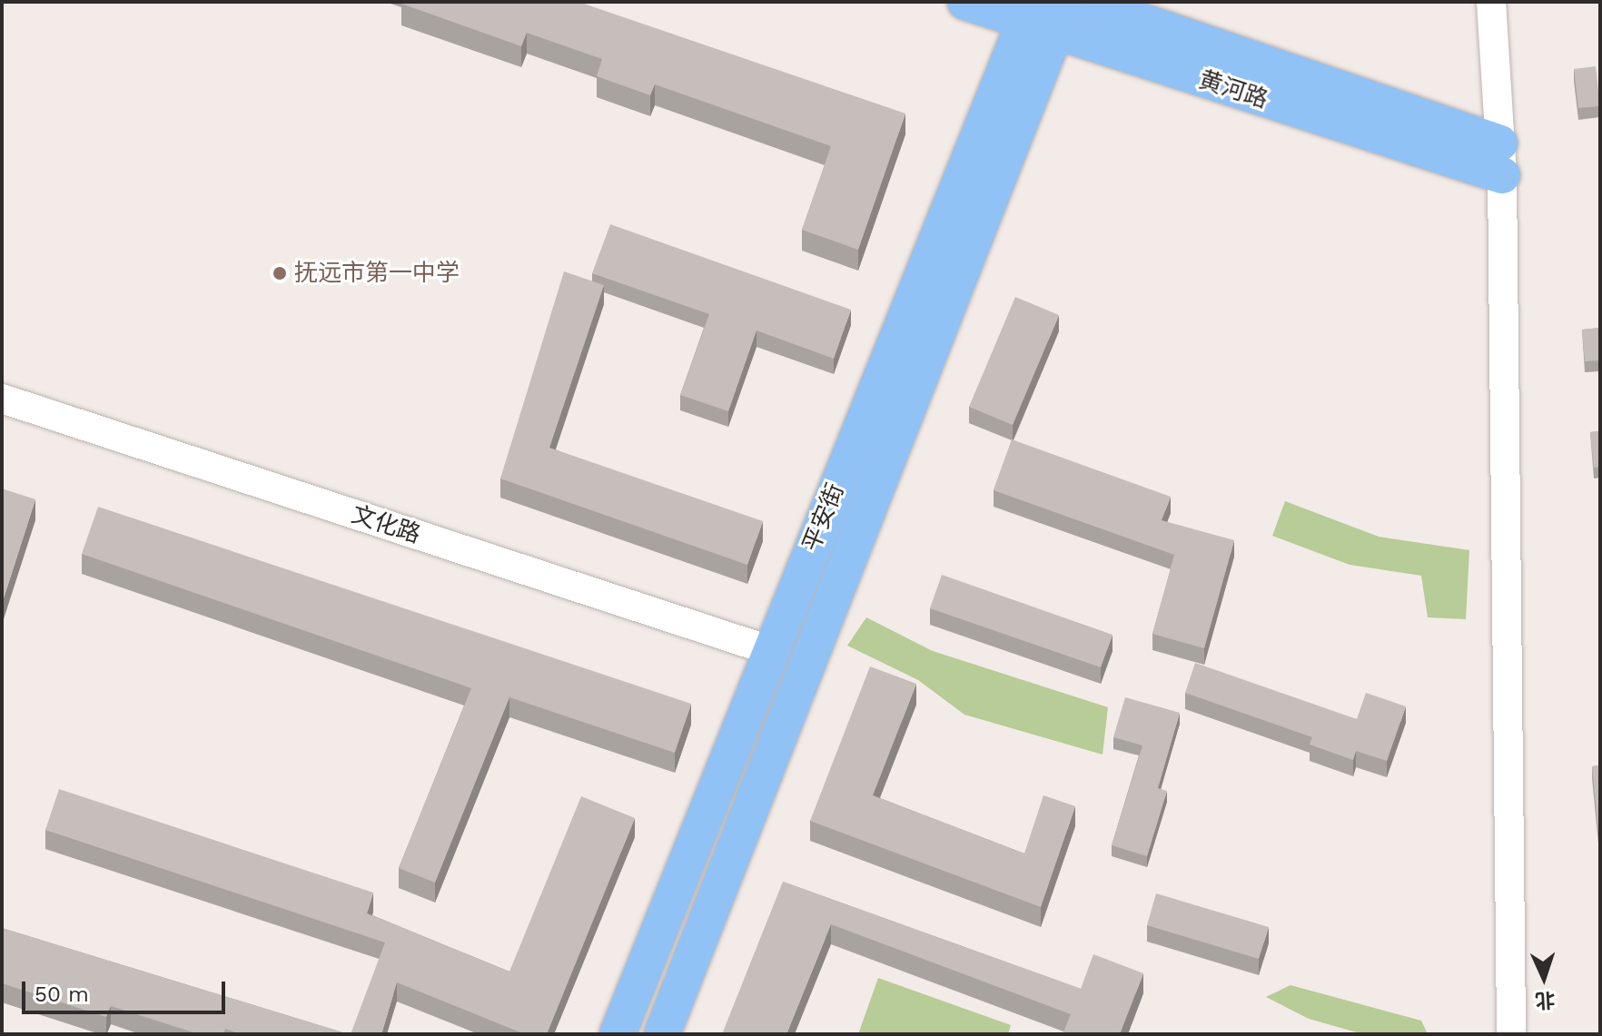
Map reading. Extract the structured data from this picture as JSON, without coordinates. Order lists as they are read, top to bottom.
{
  "streets": {
    "main road": ["黄河路", "平安街"],
    "street": ["文化路"]
  },
  "crossings": [
    ["黄河路", "平安街"],
    ["平安街", "文化路"]
  ],
  "places": ["抚远市第一中学"],
  "scale_bar": "50 m",
  "north": "bottom"
}
